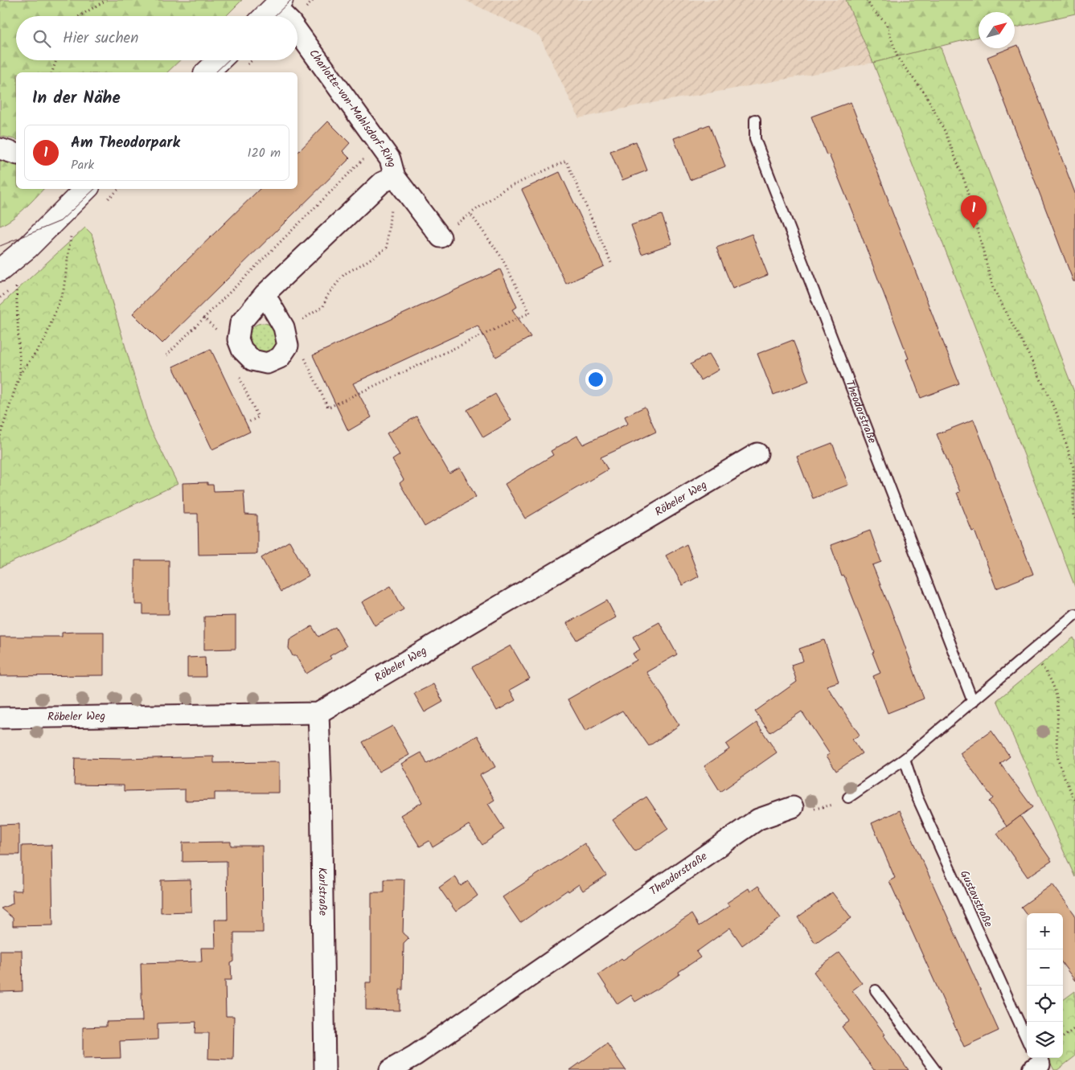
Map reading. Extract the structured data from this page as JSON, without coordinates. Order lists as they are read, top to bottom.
{
  "streets": {
    "street": [
      "Charlotte-von-Mahlsdorf-Ring",
      "Theodorstraße",
      "Röbeler Weg",
      "Karlstraße"
    ],
    "lane": ["Gustavstraße"]
  },
  "crossings": [
    ["Röbeler Weg", "Karlstraße"]
  ],
  "north": "top right",
  "page": {
    "search": "Hier suchen",
    "heading": "In der Nähe",
    "list": [
      {
        "mark": "1",
        "name": "Am Theodorpark",
        "note": "Park",
        "value": "120 m"
      }
    ],
    "pins": "1",
    "map_buttons": ["+", "−"]
  }
}
